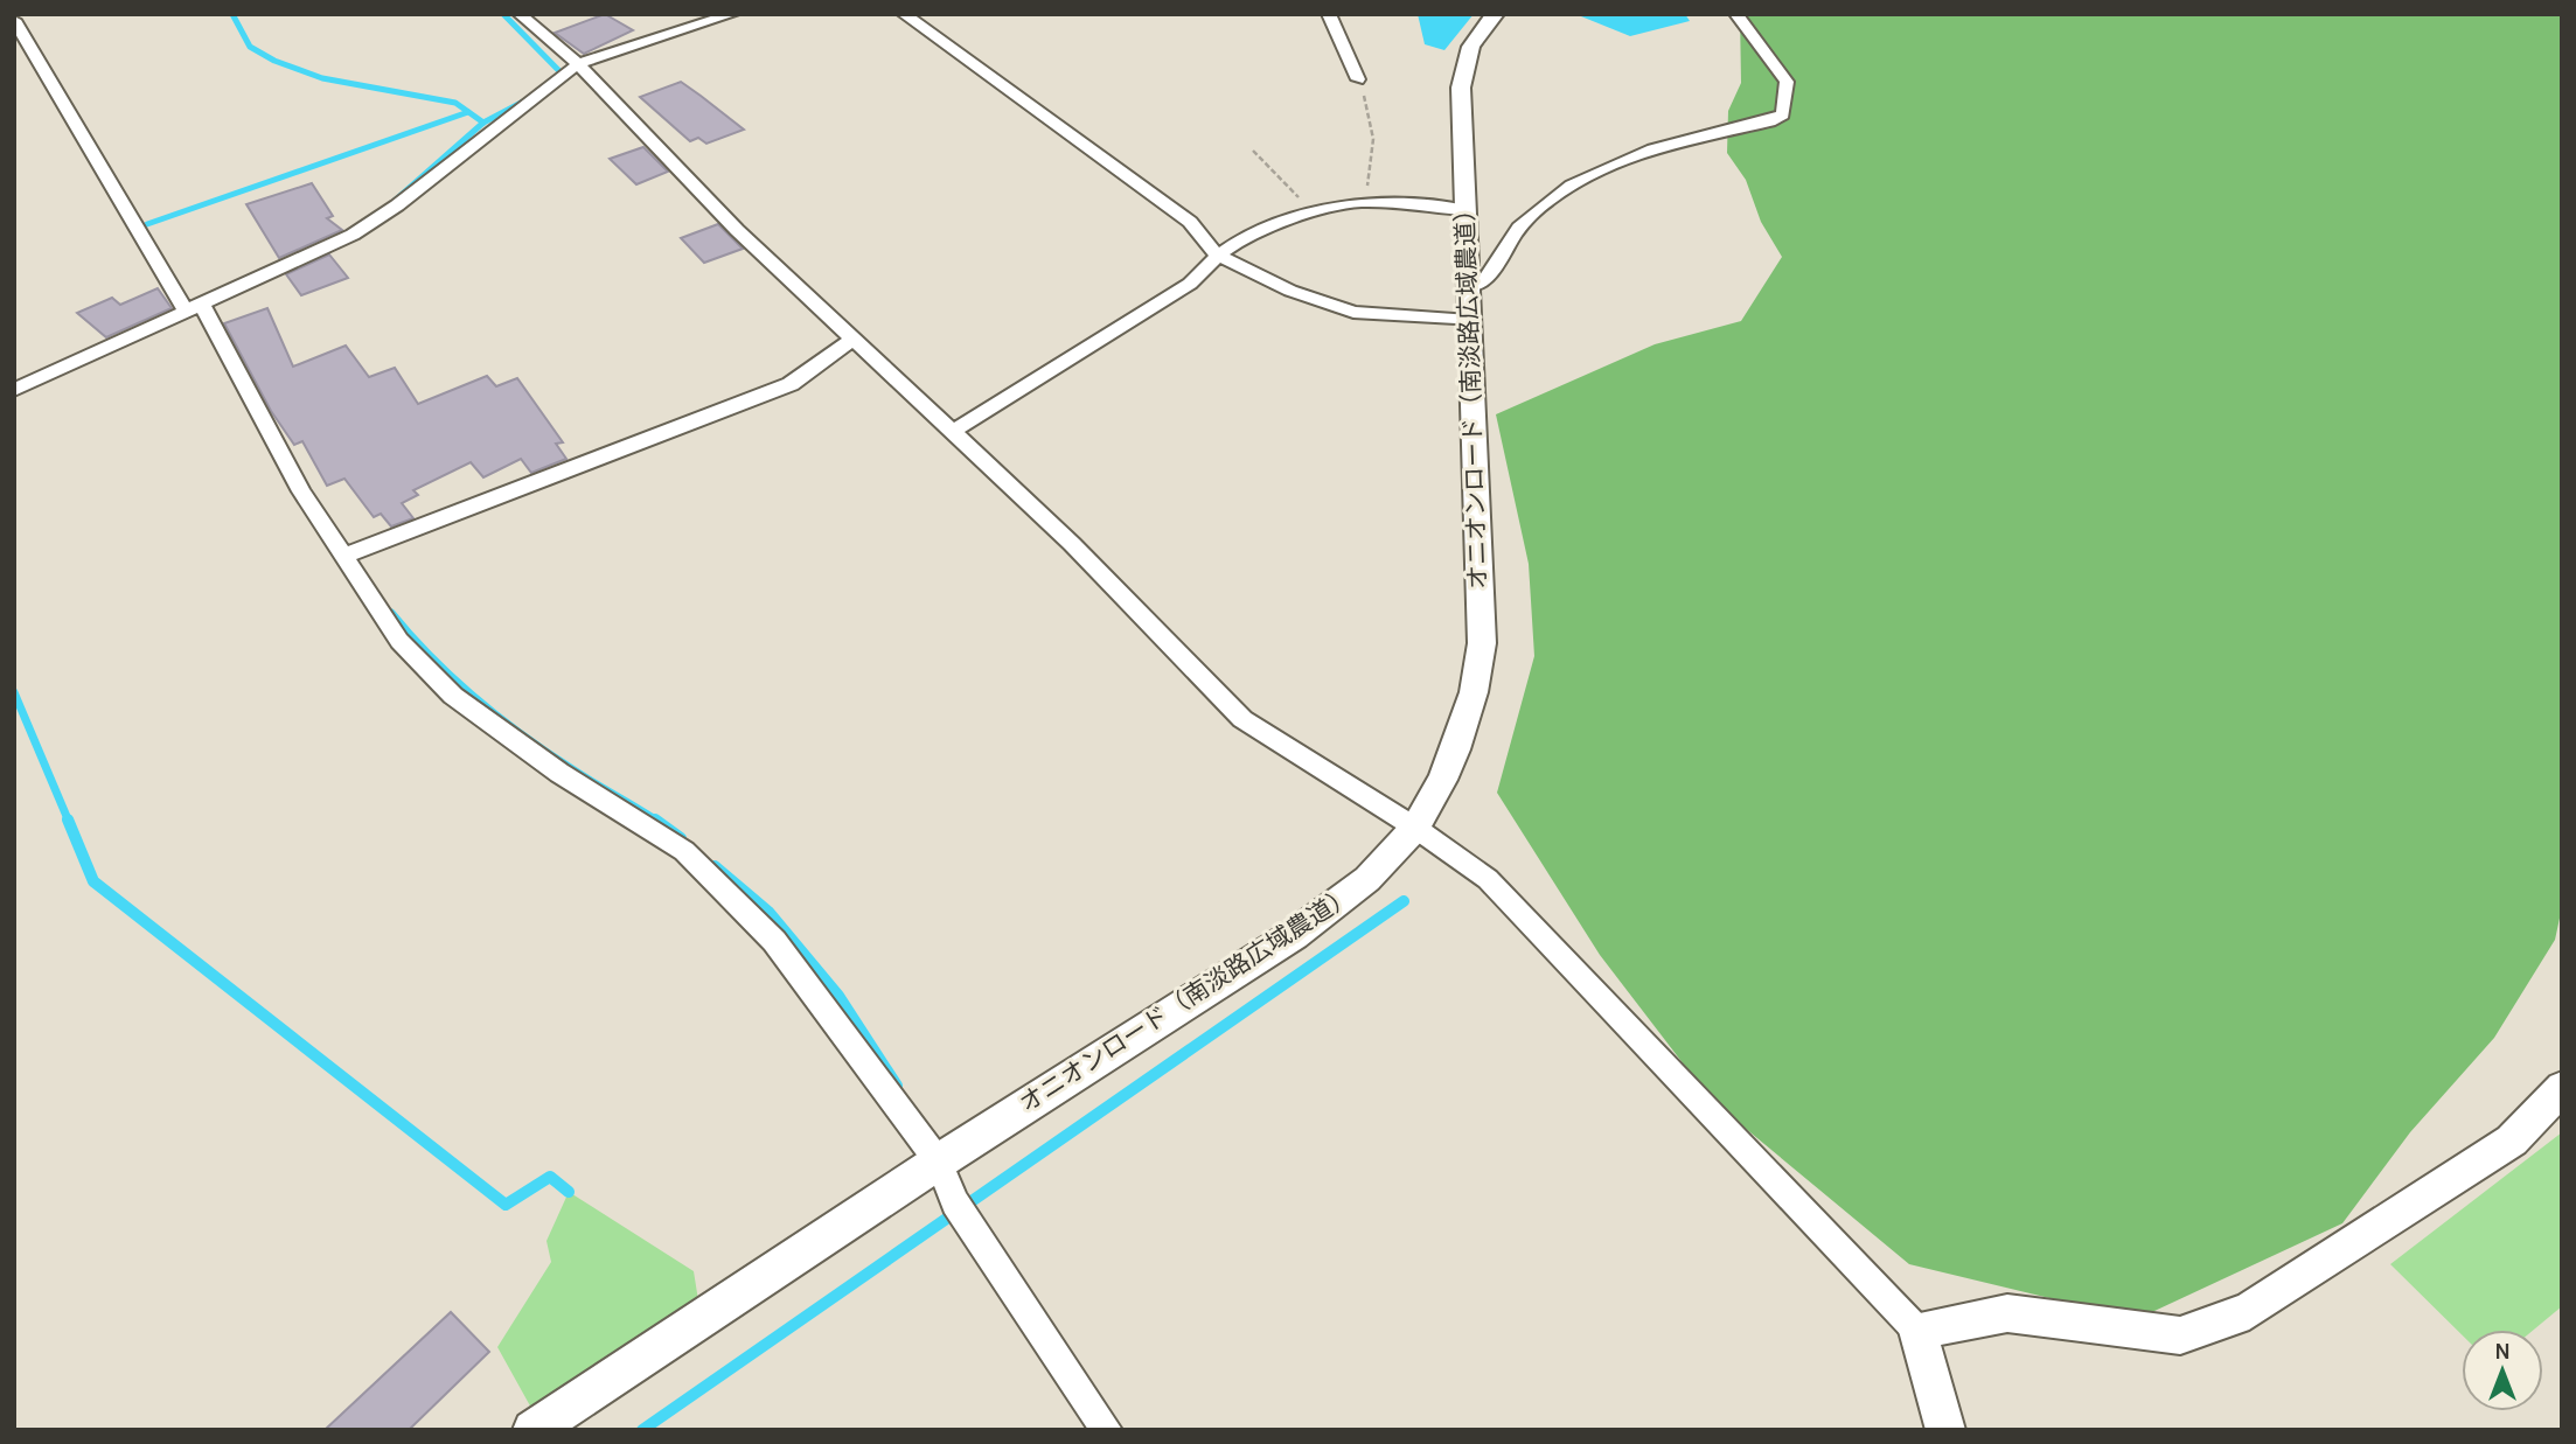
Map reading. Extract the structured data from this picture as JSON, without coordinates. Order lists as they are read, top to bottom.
{
  "streets": {
    "street": ["オニオンロード（南淡路広域農道）"]
  },
  "north": "top"
}
